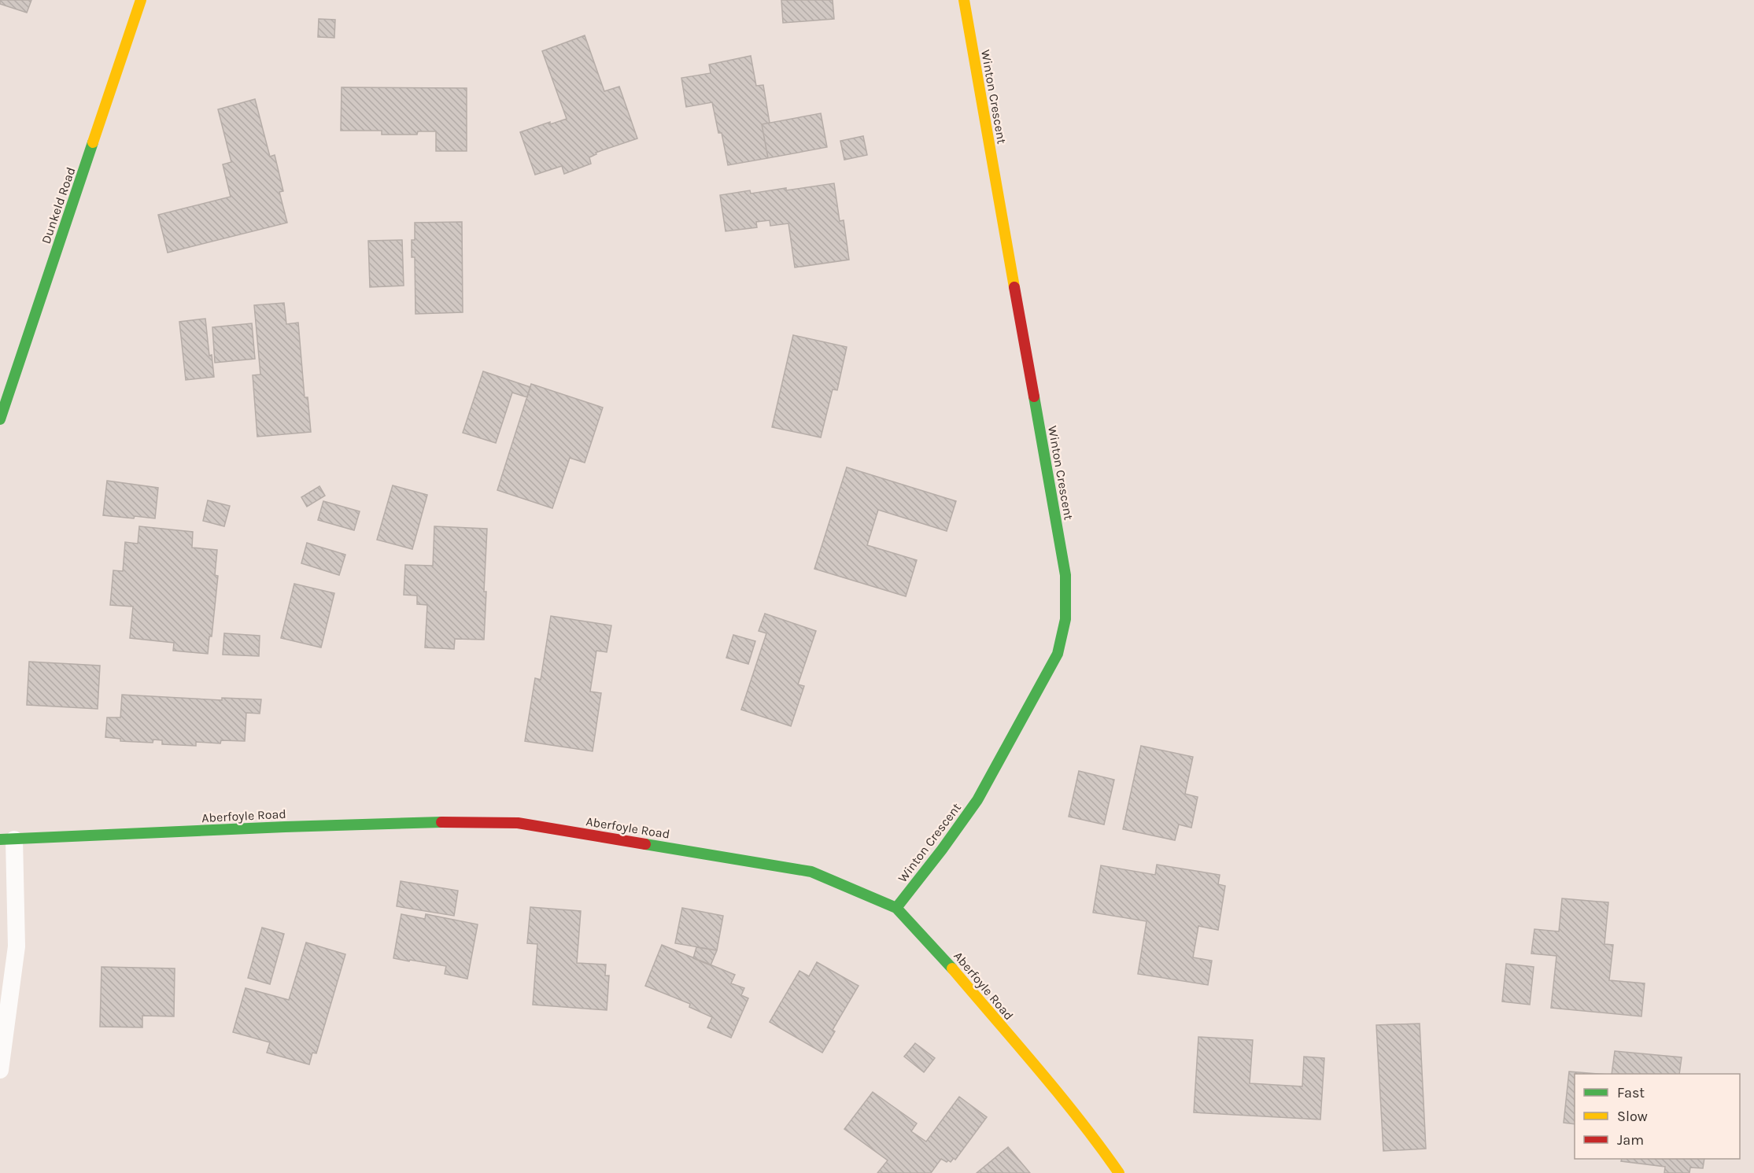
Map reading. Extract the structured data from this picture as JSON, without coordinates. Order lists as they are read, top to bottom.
{
  "streets": {
    "street": ["Winton Crescent", "Dunkeld Road", "Aberfoyle Road"]
  },
  "crossings": [
    ["Winton Crescent", "Aberfoyle Road"]
  ],
  "legend": ["Fast", "Slow", "Jam"]
}
